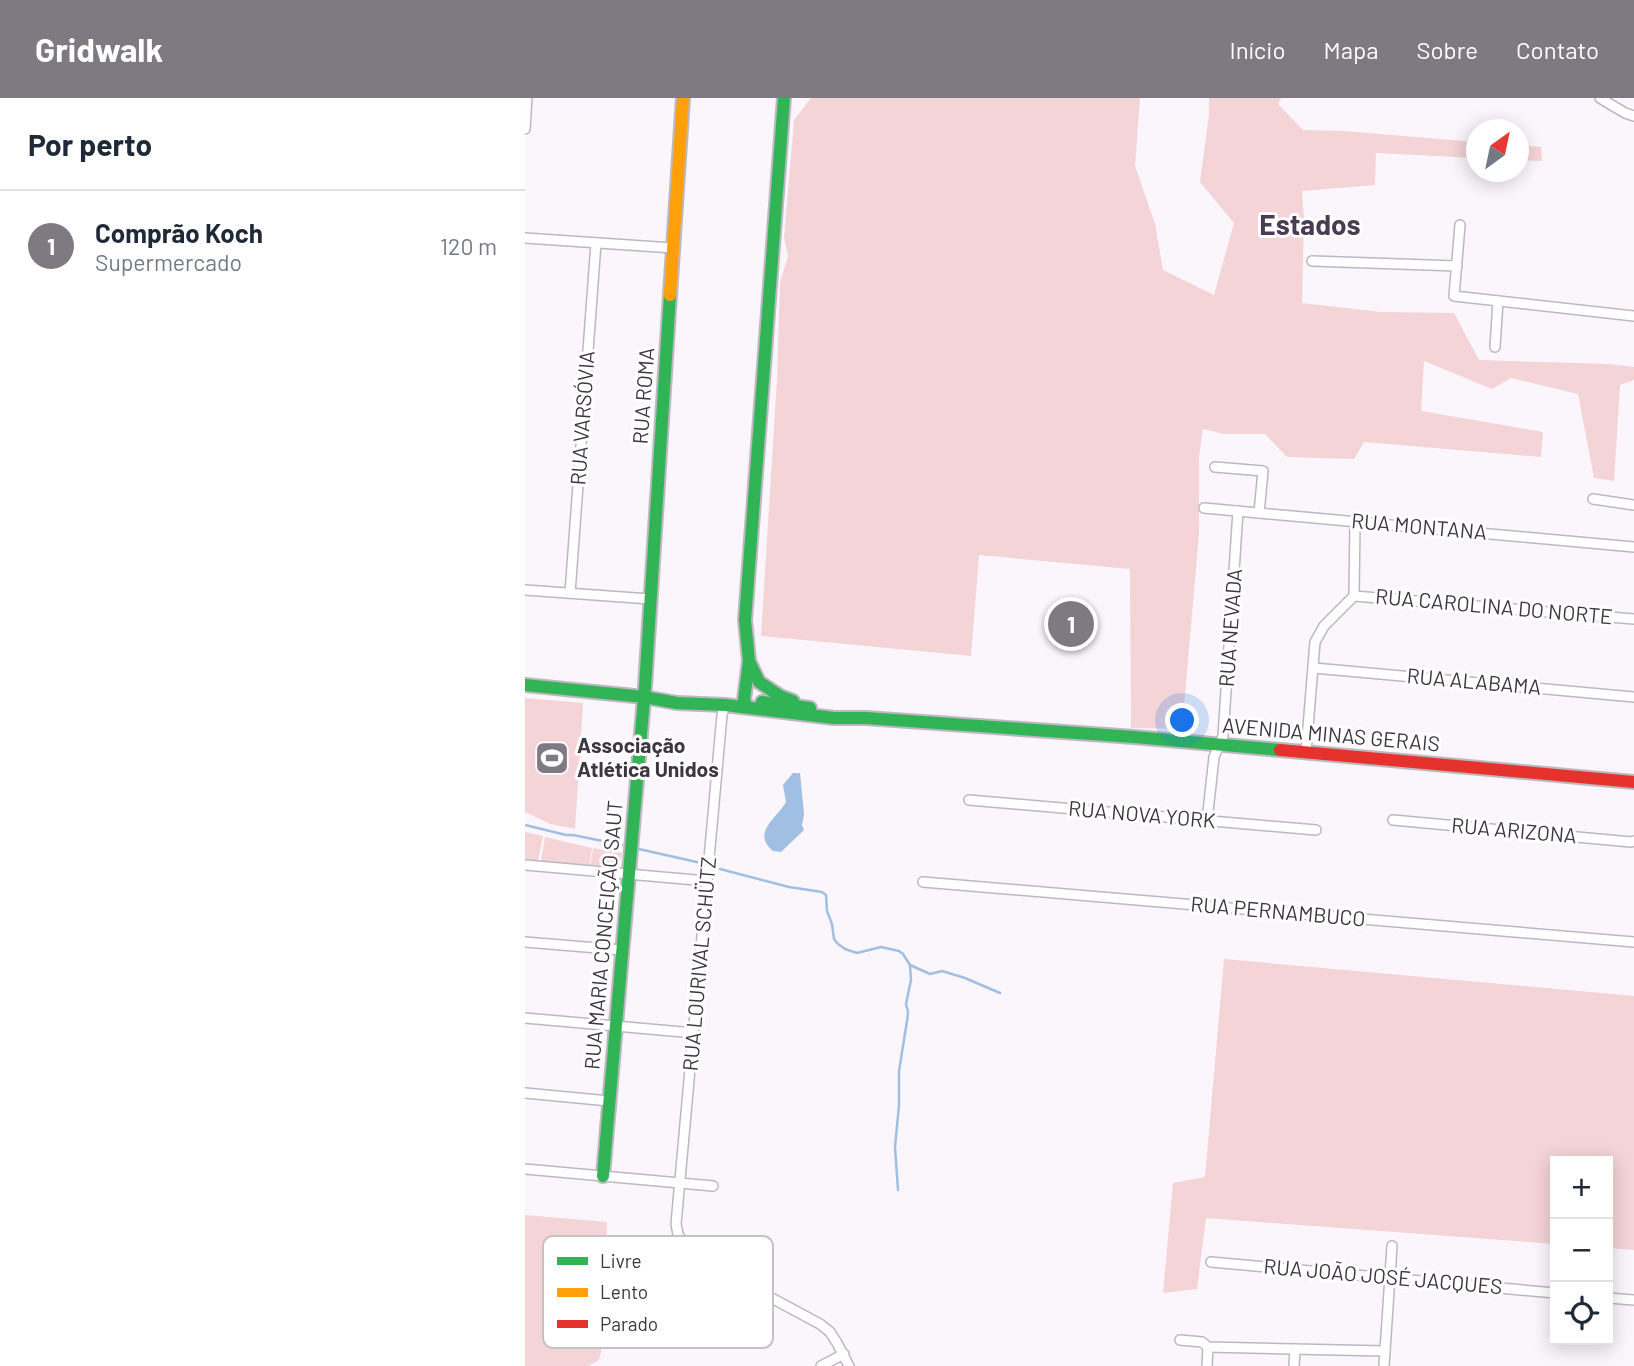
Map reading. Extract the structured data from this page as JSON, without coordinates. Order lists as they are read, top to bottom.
{
  "streets": {
    "street": [
      "RUA ROMA",
      "RUA VARSÓVIA",
      "RUA MONTANA",
      "RUA CAROLINA DO NORTE",
      "RUA NEVADA",
      "RUA ALABAMA",
      "AVENIDA MINAS GERAIS",
      "RUA NOVA YORK",
      "RUA ARIZONA",
      "RUA PERNAMBUCO",
      "RUA MARIA CONCEIÇÃO SAUT",
      "RUA LOURIVAL SCHÜTZ",
      "RUA JOÃO JOSÉ JACQUES"
    ]
  },
  "crossings": [
    ["RUA ROMA", "AVENIDA MINAS GERAIS"],
    ["RUA ROMA", "RUA MARIA CONCEIÇÃO SAUT"],
    ["RUA MONTANA", "RUA NEVADA"],
    ["RUA NEVADA", "AVENIDA MINAS GERAIS"],
    ["RUA NEVADA", "RUA NOVA YORK"],
    ["AVENIDA MINAS GERAIS", "RUA MARIA CONCEIÇÃO SAUT"],
    ["AVENIDA MINAS GERAIS", "RUA LOURIVAL SCHÜTZ"]
  ],
  "districts": ["Estados"],
  "places": {
    "sports": ["Associação Atlética Unidos"]
  },
  "legend": ["Livre", "Lento", "Parado"],
  "north": "top right",
  "page": {
    "header": "Gridwalk",
    "nav": [
      "Início",
      "Mapa",
      "Sobre",
      "Contato"
    ],
    "heading": "Por perto",
    "list": [
      {
        "mark": "1",
        "name": "Comprão Koch",
        "note": "Supermercado",
        "value": "120 m"
      }
    ],
    "pins": "1",
    "map_buttons": ["+", "−"]
  }
}
